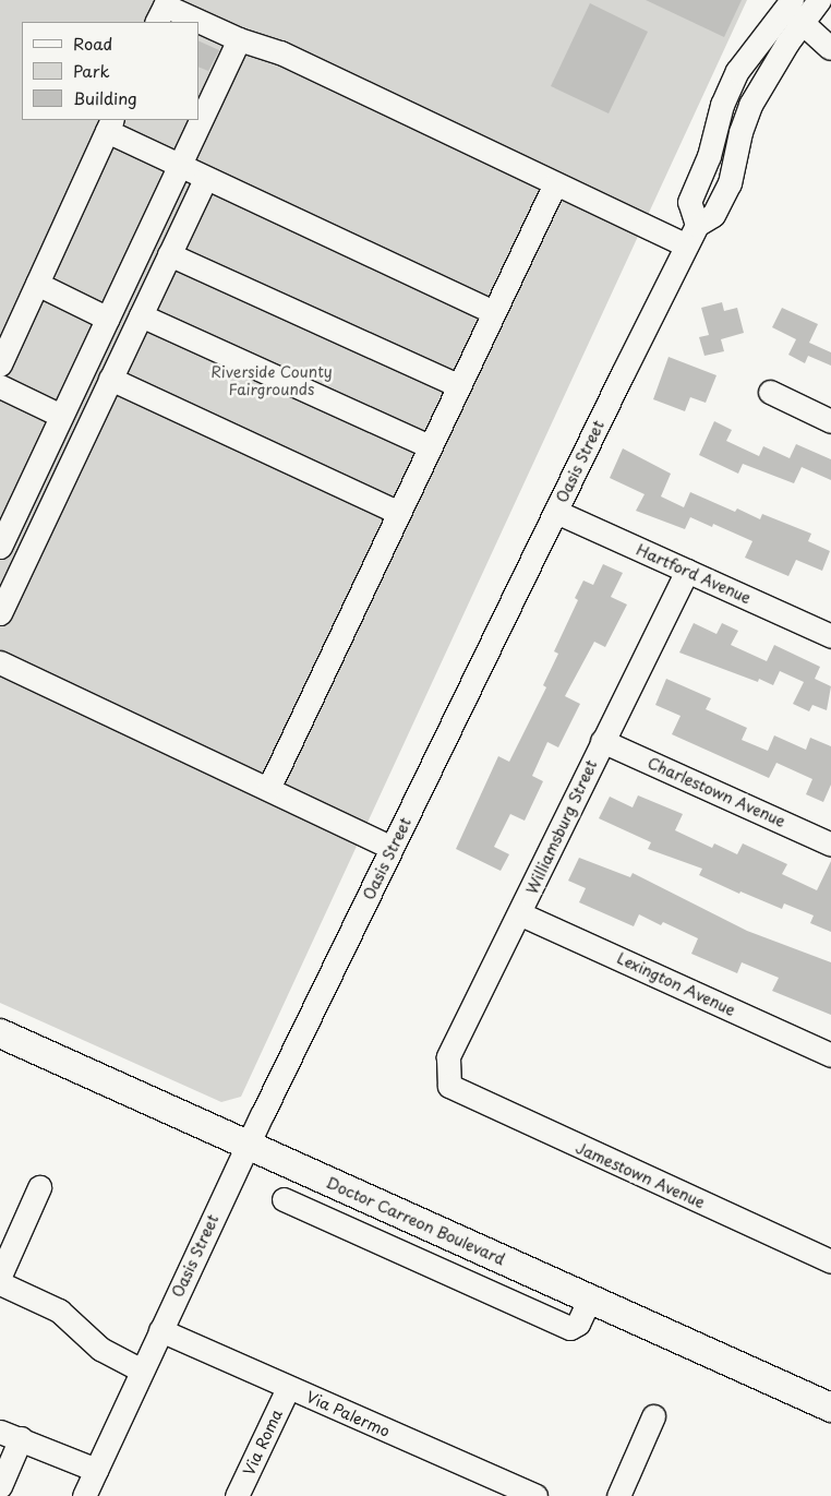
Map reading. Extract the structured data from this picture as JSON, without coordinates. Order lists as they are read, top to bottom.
{
  "streets": {
    "main road": ["Doctor Carreon Boulevard"],
    "street": [
      "Oasis Street",
      "Hartford Avenue",
      "Charlestown Avenue",
      "Williamsburg Street",
      "Lexington Avenue",
      "Jamestown Avenue",
      "Via Palermo",
      "Via Roma"
    ]
  },
  "crossings": [
    ["Oasis Street", "Hartford Avenue"],
    ["Oasis Street", "Doctor Carreon Boulevard"],
    ["Oasis Street", "Via Palermo"],
    ["Hartford Avenue", "Williamsburg Street"],
    ["Charlestown Avenue", "Williamsburg Street"],
    ["Williamsburg Street", "Lexington Avenue"],
    ["Williamsburg Street", "Jamestown Avenue"],
    ["Via Palermo", "Via Roma"]
  ],
  "parks": ["Riverside County Fairgrounds"],
  "legend": ["Road", "Park", "Building"]
}
